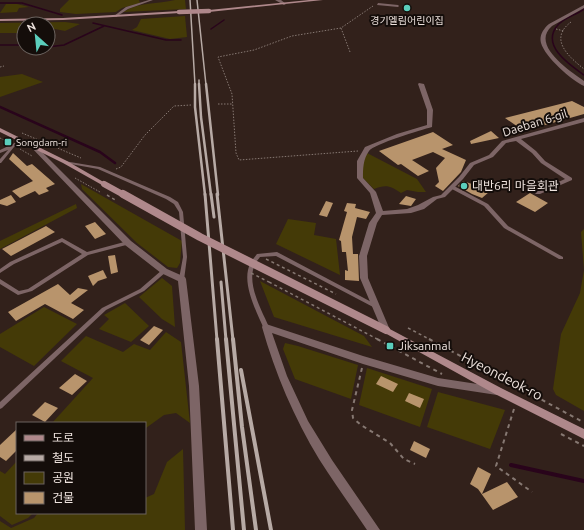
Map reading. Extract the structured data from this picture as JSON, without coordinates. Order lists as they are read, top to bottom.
{
  "streets": {
    "main road": ["Hyeondeok-ro"],
    "street": ["Daeban 6-gil"]
  },
  "places": {
    "other": ["경기엘림어린이집", "대반6리 마을회관"],
    "transit": ["Songdam-ri", "Jiksanmal"]
  },
  "legend": [
    "도로",
    "철도",
    "공원",
    "건물"
  ],
  "north": "top left"
}
